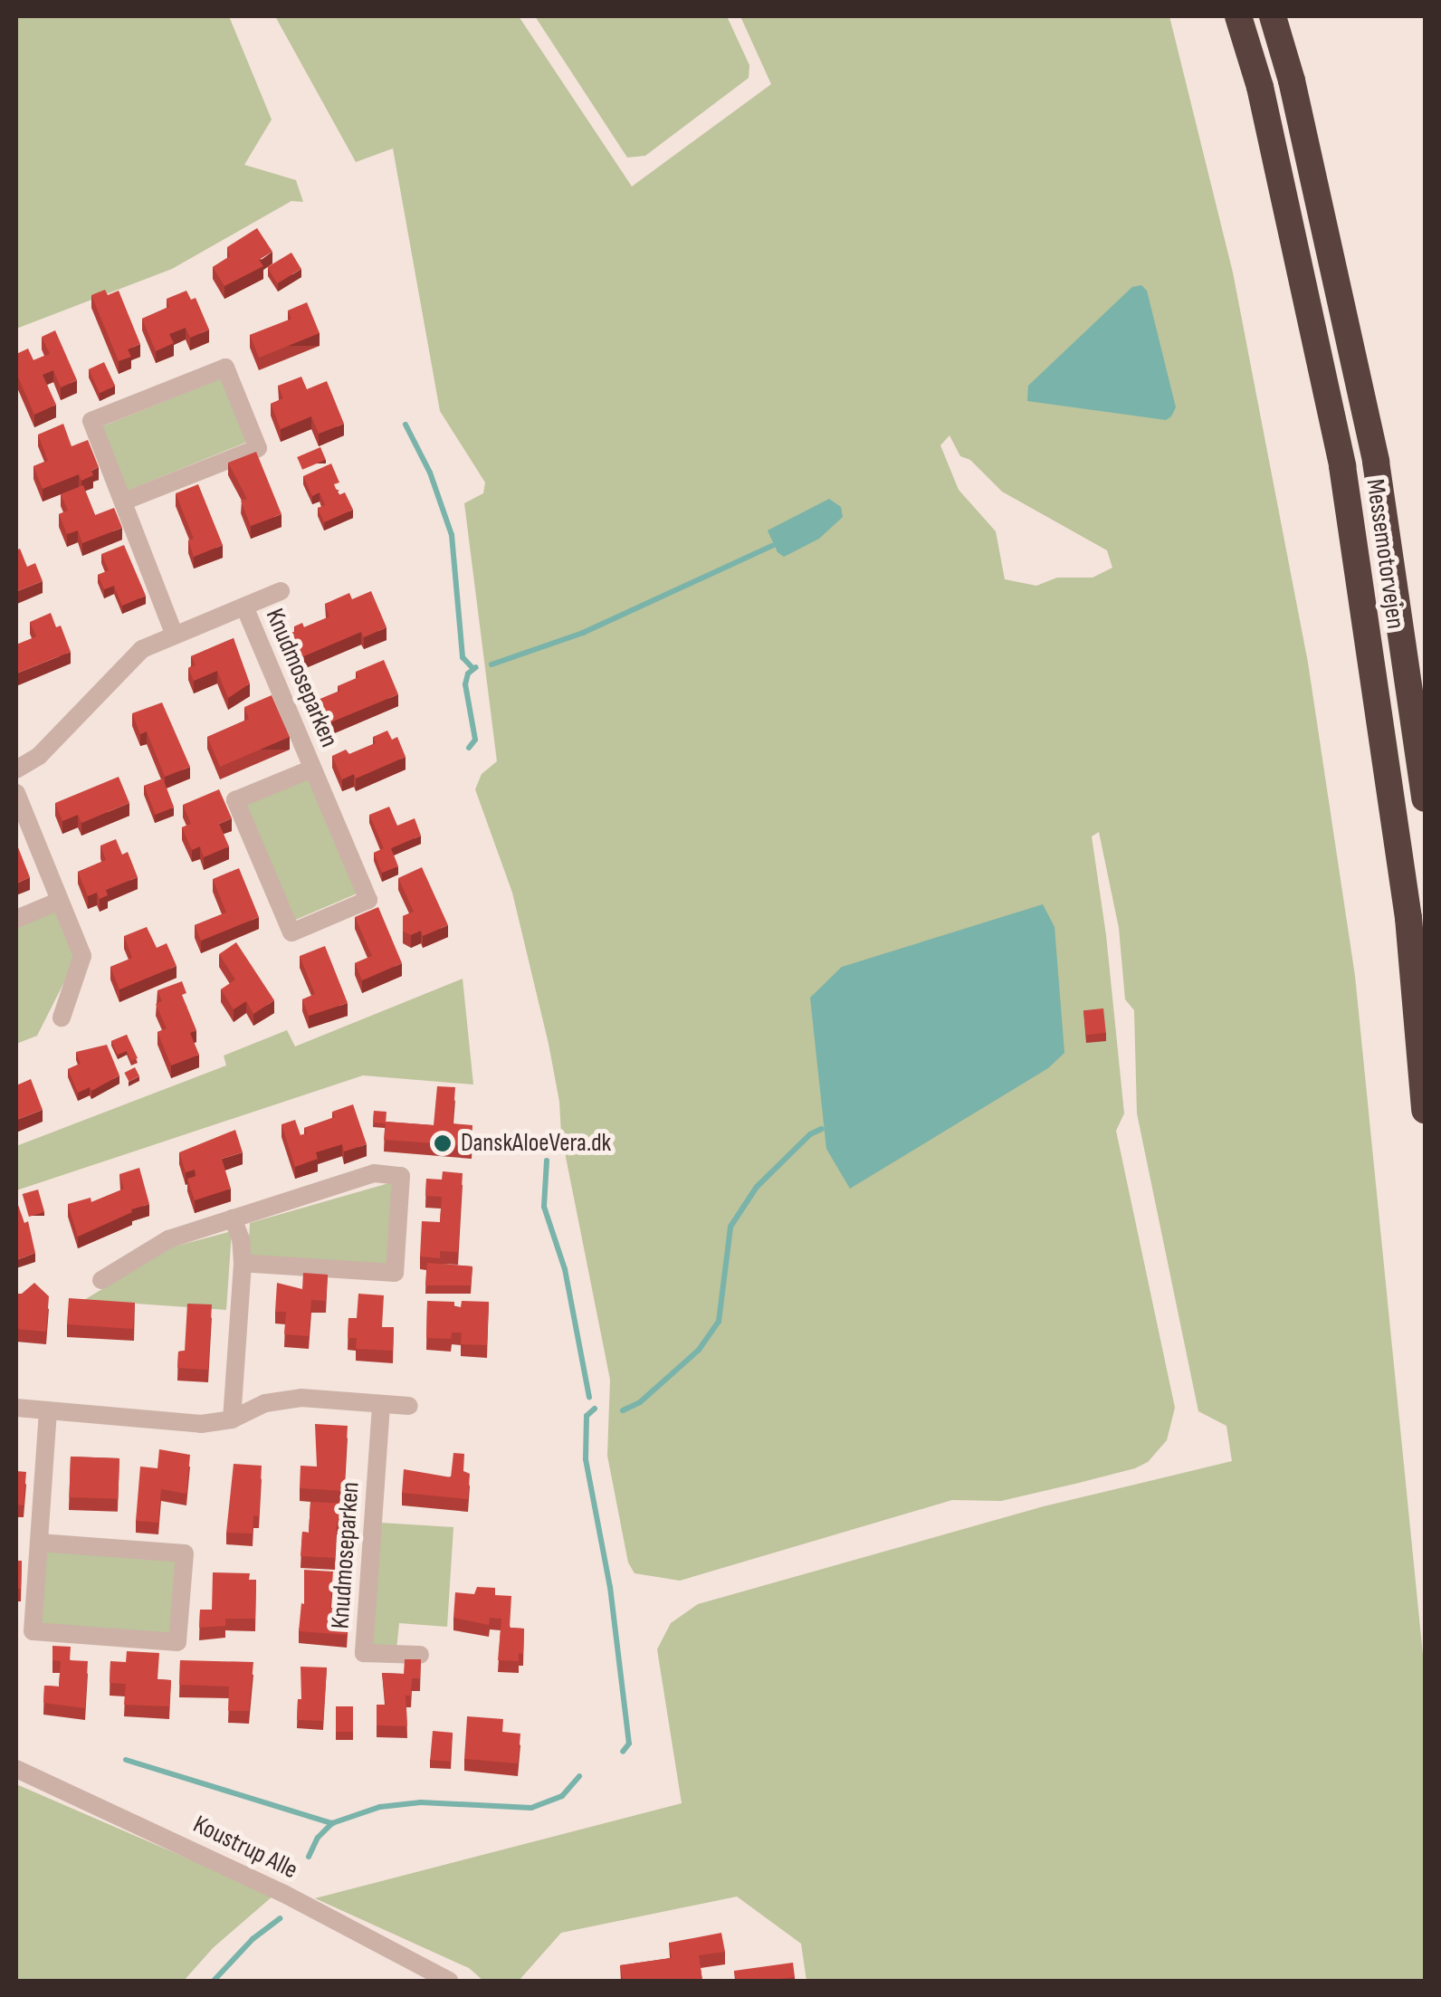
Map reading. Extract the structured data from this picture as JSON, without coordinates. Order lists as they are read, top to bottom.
{
  "streets": {
    "highway": ["Messemotorvejen"],
    "street": ["Knudmoseparken", "Koustrup Alle"]
  },
  "places": ["DanskAloeVera.dk"]
}
